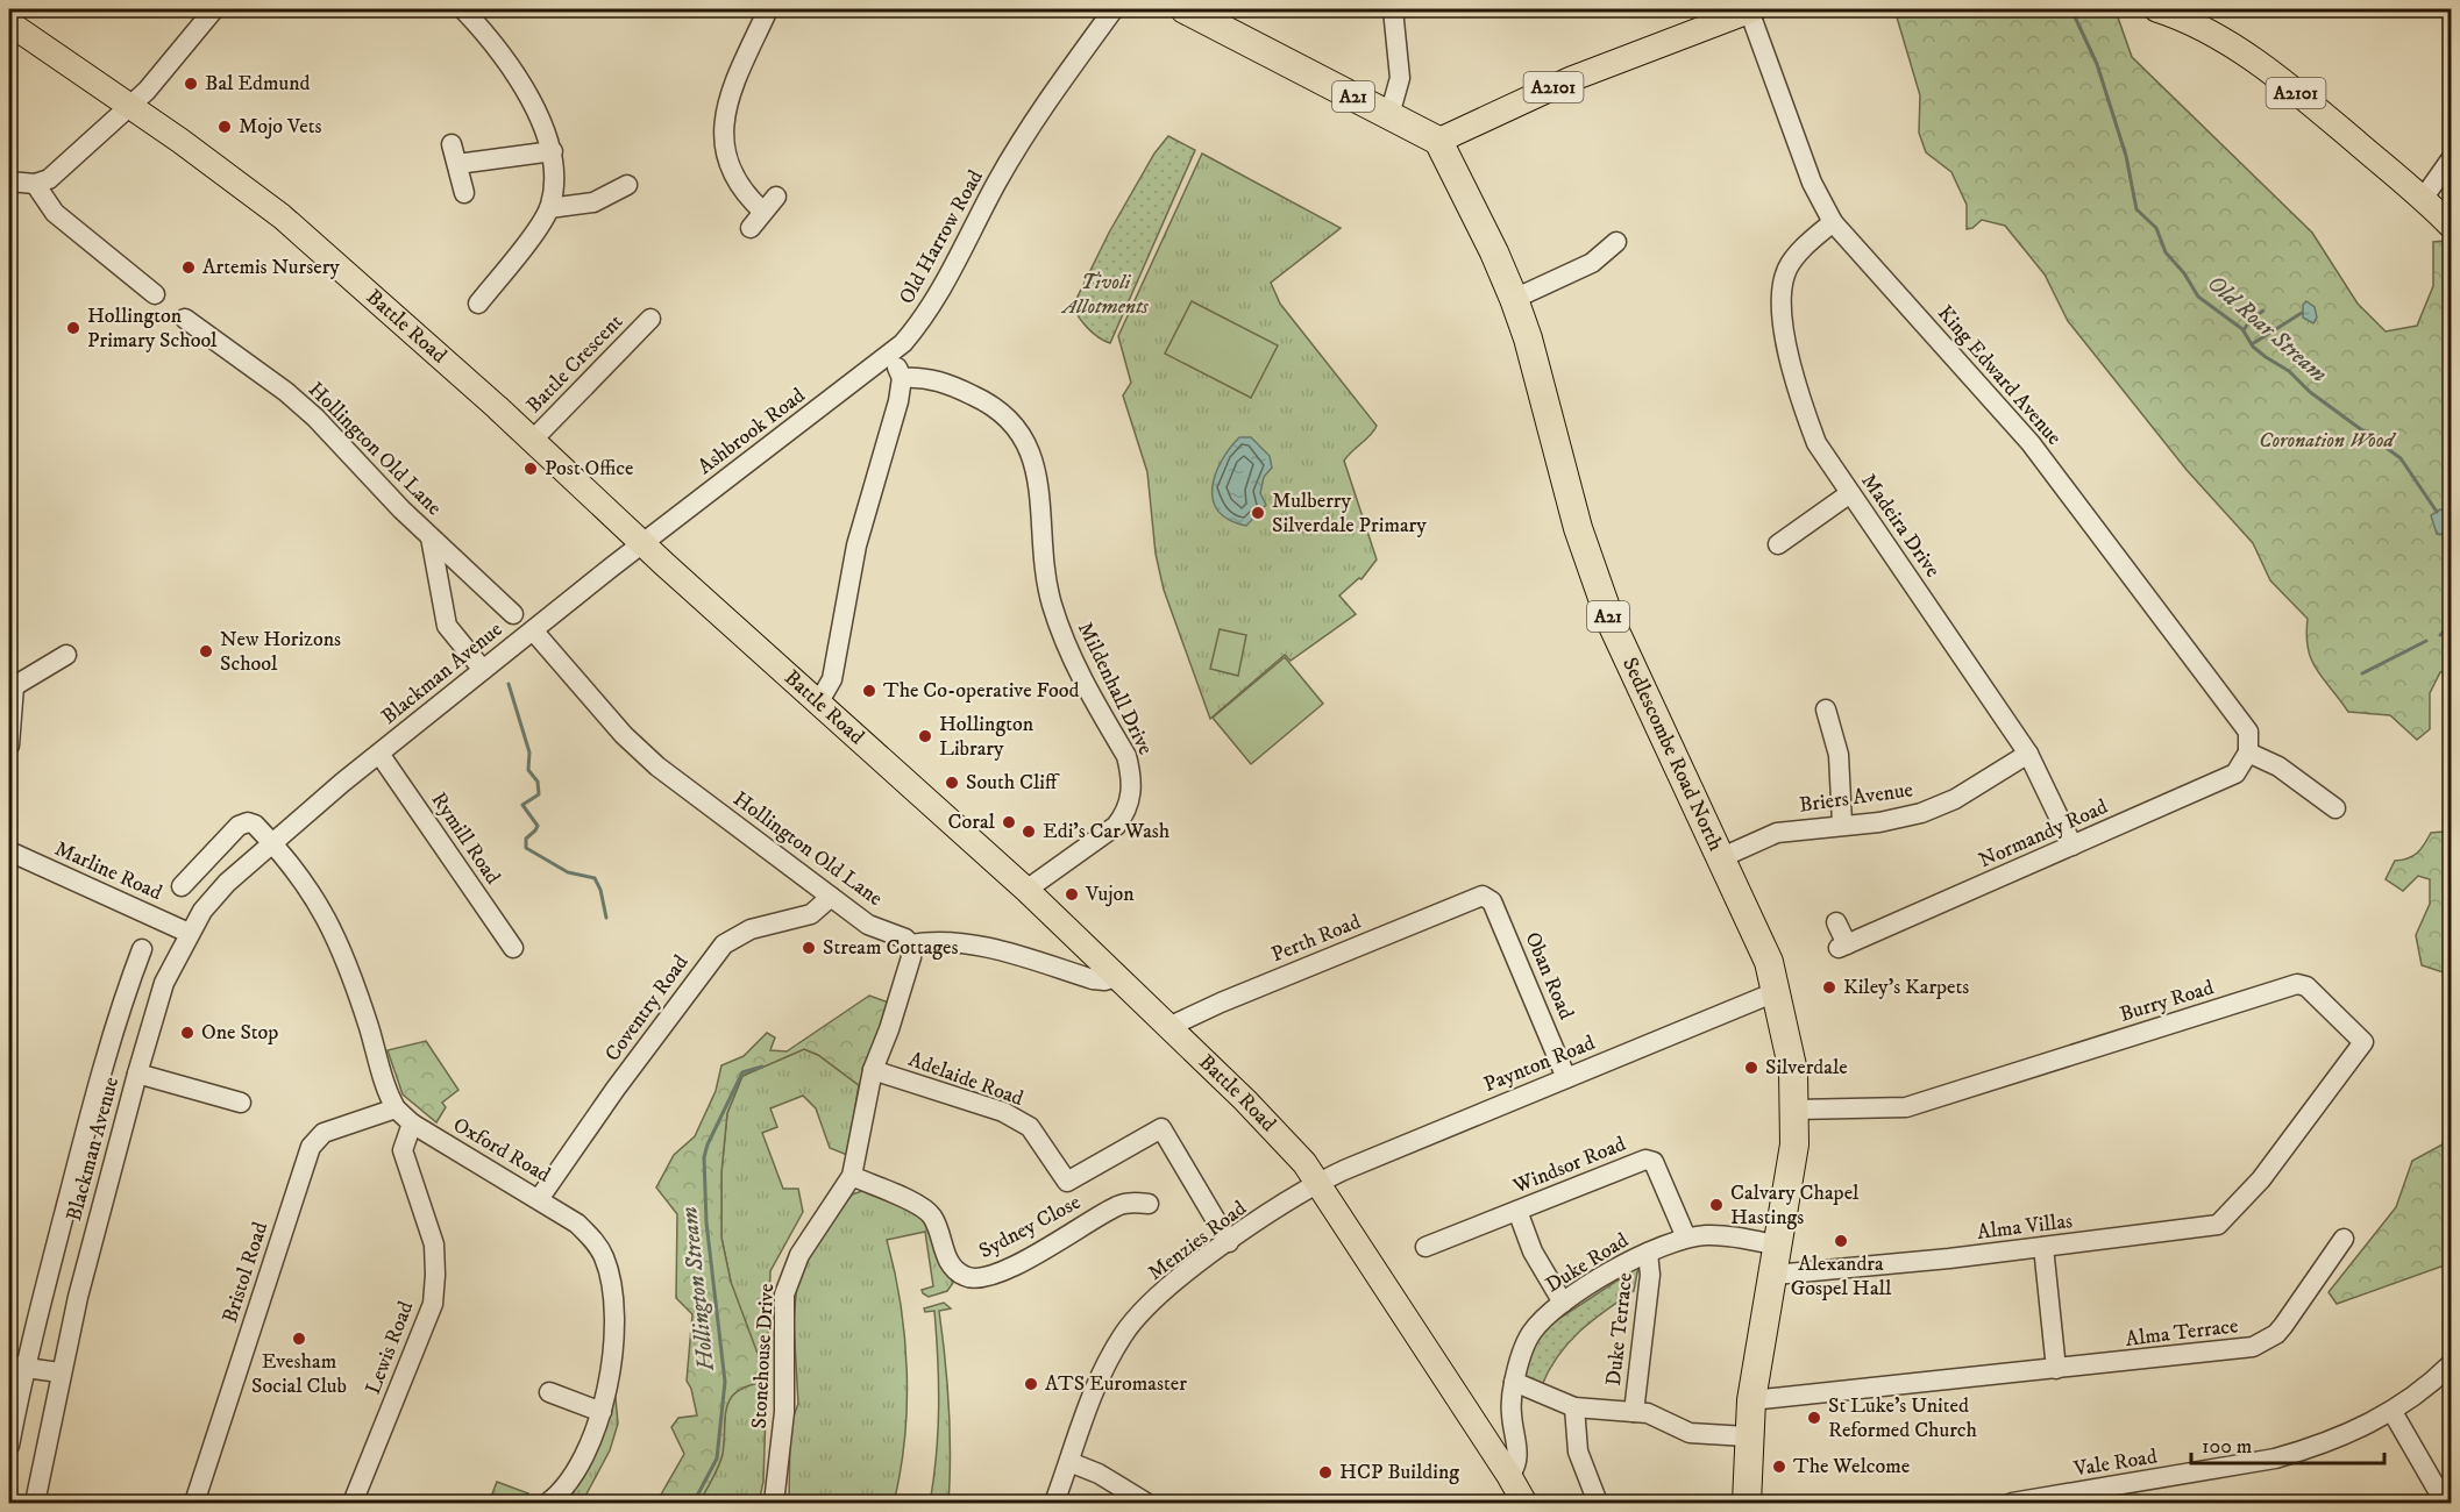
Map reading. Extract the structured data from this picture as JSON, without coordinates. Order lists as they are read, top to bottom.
{
  "streets": {
    "highway": ["A21", "Sedlescombe Road North"],
    "main road": ["A2101", "Battle Road"],
    "street": [
      "Old Harrow Road",
      "Battle Crescent",
      "King Edward Avenue",
      "Ashbrook Road",
      "Hollington Old Lane",
      "Madeira Drive",
      "Blackman Avenue",
      "Mildenhall Drive",
      "Briers Avenue",
      "Normandy Road",
      "Rymill Road",
      "Marline Road",
      "Perth Road",
      "Oban Road",
      "Burry Road",
      "Coventry Road",
      "Paynton Road",
      "Adelaide Road",
      "Oxford Road",
      "Windsor Road",
      "Sydney Close",
      "Alma Villas",
      "Menzies Road",
      "Duke Road",
      "Bristol Road",
      "Duke Terrace",
      "Alma Terrace",
      "Lewis Road",
      "Stonehouse Drive",
      "Vale Road"
    ]
  },
  "crossings": [
    ["A2101", "A21"],
    ["A2101", "King Edward Avenue"],
    ["A2101", "Sedlescombe Road North"],
    ["A21", "Sedlescombe Road North"],
    ["Old Harrow Road", "Ashbrook Road"],
    ["Battle Road", "Battle Crescent"],
    ["Battle Road", "Ashbrook Road"],
    ["Battle Road", "Blackman Avenue"],
    ["Battle Road", "Mildenhall Drive"],
    ["Battle Road", "Perth Road"],
    ["Battle Road", "Paynton Road"],
    ["Battle Road", "Menzies Road"],
    ["Battle Road", "Duke Road"],
    ["King Edward Avenue", "Madeira Drive"],
    ["King Edward Avenue", "Normandy Road"],
    ["Ashbrook Road", "Blackman Avenue"],
    ["Hollington Old Lane", "Blackman Avenue"],
    ["Hollington Old Lane", "Coventry Road"],
    ["Hollington Old Lane", "Stonehouse Drive"],
    ["Madeira Drive", "Briers Avenue"],
    ["Madeira Drive", "Normandy Road"],
    ["Blackman Avenue", "Rymill Road"],
    ["Blackman Avenue", "Marline Road"],
    ["Blackman Avenue", "Oxford Road"],
    ["Sedlescombe Road North", "Briers Avenue"],
    ["Sedlescombe Road North", "Burry Road"],
    ["Sedlescombe Road North", "Paynton Road"],
    ["Sedlescombe Road North", "Alma Villas"],
    ["Sedlescombe Road North", "Duke Road"],
    ["Sedlescombe Road North", "Alma Terrace"],
    ["Perth Road", "Oban Road"],
    ["Oban Road", "Paynton Road"],
    ["Burry Road", "Alma Villas"],
    ["Coventry Road", "Oxford Road"],
    ["Paynton Road", "Menzies Road"],
    ["Adelaide Road", "Menzies Road"],
    ["Adelaide Road", "Stonehouse Drive"],
    ["Oxford Road", "Bristol Road"],
    ["Oxford Road", "Lewis Road"],
    ["Windsor Road", "Duke Road"],
    ["Sydney Close", "Stonehouse Drive"],
    ["Duke Road", "Duke Terrace"]
  ],
  "water": ["Old Roar Stream", "Hollington Stream"],
  "parks": ["Tivoli Allotments", "Coronation Wood"],
  "places": [
    "Bal Edmund",
    "Mojo Vets",
    "Artemis Nursery",
    "Hollington Primary School",
    "Post Office",
    "Mulberry Silverdale Primary",
    "New Horizons School",
    "The Co-operative Food",
    "Hollington Library",
    "South Cliff",
    "Coral",
    "Edi's Car Wash",
    "Vujon",
    "Stream Cottages",
    "Kiley's Karpets",
    "One Stop",
    "Silverdale",
    "Calvary Chapel Hastings",
    "Alexandra Gospel Hall",
    "Evesham Social Club",
    "ATS Euromaster",
    "St Luke's United Reformed Church",
    "The Welcome",
    "HCP Building"
  ],
  "scale_bar": "100 m"
}
